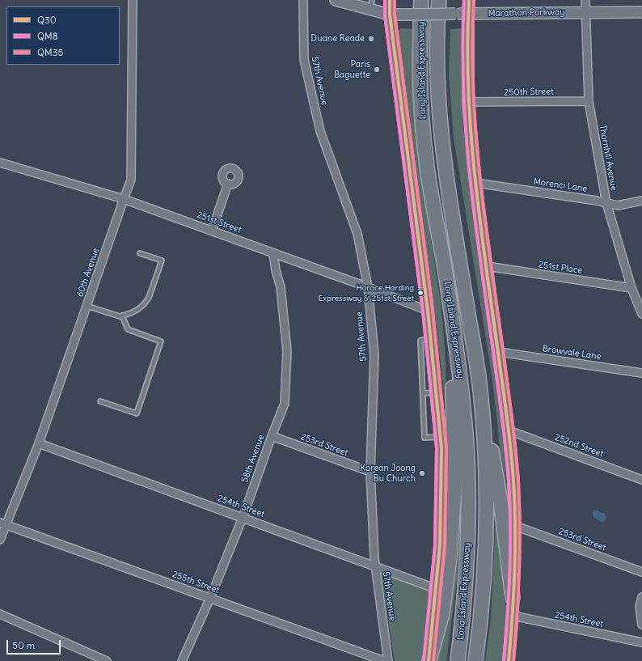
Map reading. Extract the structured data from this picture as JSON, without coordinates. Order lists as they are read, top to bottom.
{
  "streets": {
    "highway": ["Long Island Expressway"],
    "main road": ["Marathon Parkway"],
    "street": [
      "57th Avenue",
      "250th Street",
      "Thornhill Avenue",
      "Morenci Lane",
      "251st Street",
      "251st Place",
      "60th Avenue",
      "Browvale Lane",
      "253rd Street",
      "252nd Street",
      "58th Avenue",
      "254th Street",
      "255th Street"
    ]
  },
  "crossings": [
    ["Marathon Parkway", "Thornhill Avenue"],
    ["57th Avenue", "251st Street"],
    ["57th Avenue", "253rd Street"],
    ["57th Avenue", "254th Street"],
    ["250th Street", "Thornhill Avenue"],
    ["Thornhill Avenue", "Morenci Lane"],
    ["Thornhill Avenue", "251st Place"],
    ["251st Street", "60th Avenue"],
    ["251st Street", "58th Avenue"],
    ["60th Avenue", "254th Street"],
    ["60th Avenue", "255th Street"],
    ["253rd Street", "58th Avenue"],
    ["58th Avenue", "254th Street"],
    ["58th Avenue", "255th Street"]
  ],
  "places": [
    "Duane Reade",
    "Paris Baguette",
    "Horace Harding Expressway & 251st Street",
    "Korean Joong Bu Church"
  ],
  "lines": ["transit line Q30", "transit line QM8", "transit line QM35"],
  "legend": ["Q30", "QM8", "QM35"],
  "scale_bar": "50 m"
}
